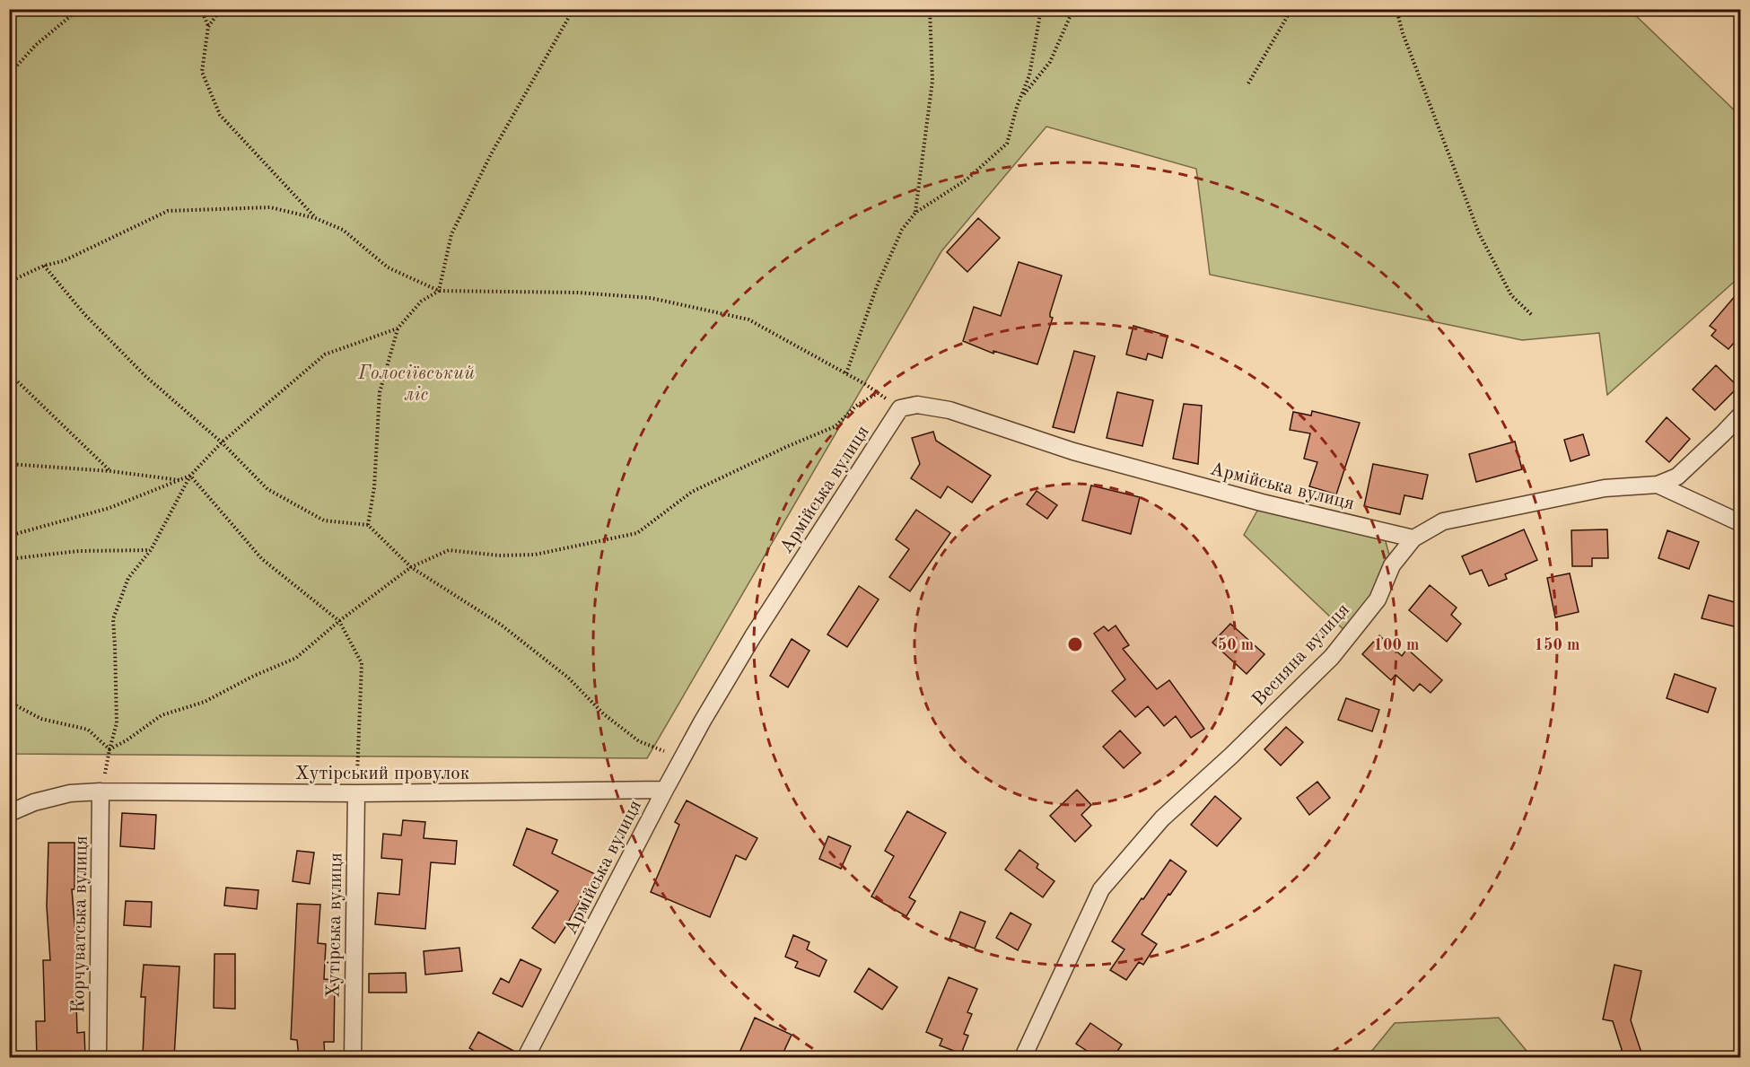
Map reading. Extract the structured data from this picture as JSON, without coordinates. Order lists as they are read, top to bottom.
{
  "streets": {
    "street": [
      "Армійська вулиця",
      "Весняна вулиця",
      "Хутірський провулок",
      "Корчуватська вулиця",
      "Хутірська вулиця"
    ]
  },
  "crossings": [
    ["Армійська вулиця", "Весняна вулиця"],
    ["Армійська вулиця", "Хутірський провулок"],
    ["Хутірський провулок", "Корчуватська вулиця"],
    ["Хутірський провулок", "Хутірська вулиця"]
  ],
  "parks": ["Голосіївський ліс"],
  "rings": ["50 m", "100 m", "150 m"]
}
